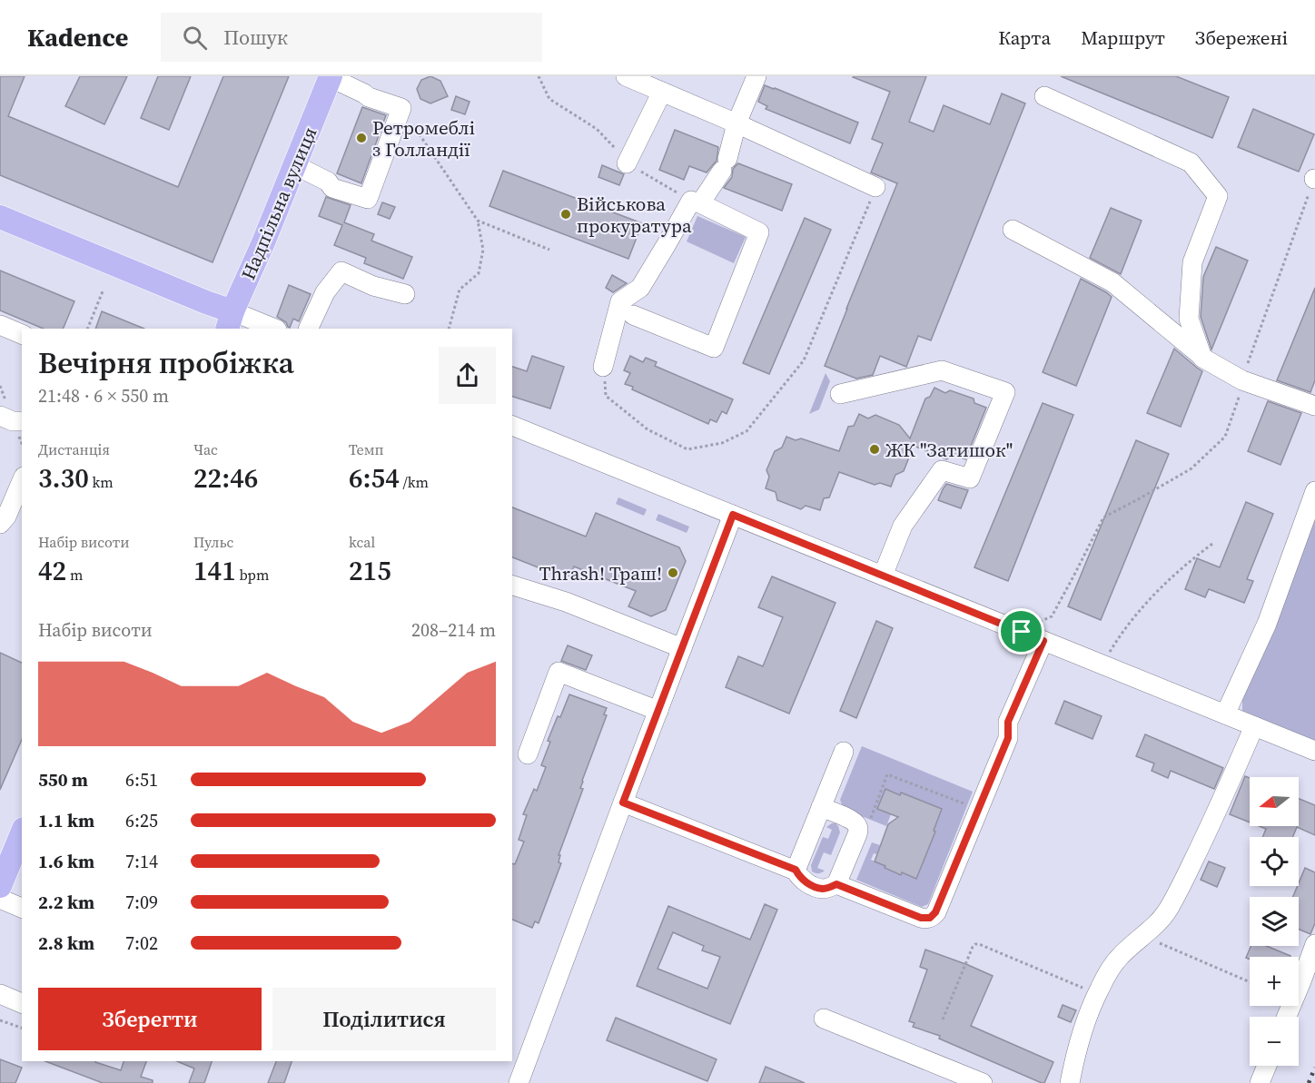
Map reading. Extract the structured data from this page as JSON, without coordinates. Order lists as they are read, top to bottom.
{
  "streets": {
    "main road": ["Надпільна вулиця"]
  },
  "places": [
    "Ретромеблі з Голландії",
    "Військова прокуратура",
    "ЖК \"Затишок\"",
    "Thrash! Траш!"
  ],
  "north": "left",
  "page": {
    "header": "Kadence",
    "search": "Пошук",
    "nav": ["Карта", "Маршрут", "Збережені"],
    "heading": ["Вечірня пробіжка", "21:48 · 6 × 550 m"],
    "stats": [
      ["Дистанція", "3.30 km"],
      ["Час", "22:46"],
      ["Темп", "6:54 /km"],
      ["Набір висоти", "42 m"],
      ["Пульс", "141 bpm"],
      ["kcal", "215"]
    ],
    "chart": ["Набір висоти", "208–214 m"],
    "list": [
      {
        "name": "550 m",
        "note": "6:51"
      },
      {
        "name": "1.1 km",
        "note": "6:25"
      },
      {
        "name": "1.6 km",
        "note": "7:14"
      },
      {
        "name": "2.2 km",
        "note": "7:09"
      },
      {
        "name": "2.8 km",
        "note": "7:02"
      }
    ],
    "map_buttons": ["+", "−"],
    "buttons": ["Зберегти", "Поділитися"]
  }
}
